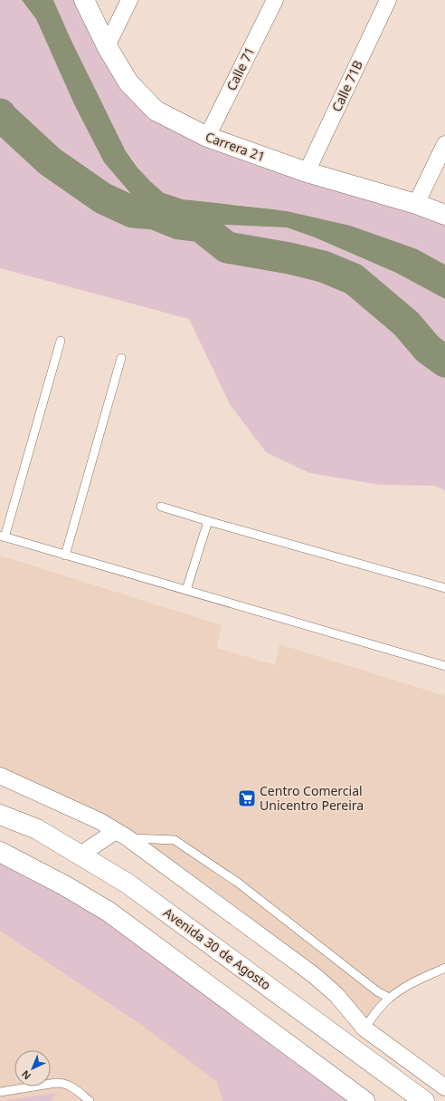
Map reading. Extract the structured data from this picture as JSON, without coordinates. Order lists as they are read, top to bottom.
{
  "streets": {
    "main road": ["Carrera 21", "Avenida 30 de Agosto"],
    "street": ["Calle 71", "Calle 71B"]
  },
  "crossings": [
    ["Calle 71", "Carrera 21"],
    ["Calle 71B", "Carrera 21"]
  ],
  "places": {
    "supermarket": ["Centro Comercial Unicentro Pereira"]
  },
  "north": "bottom left"
}
